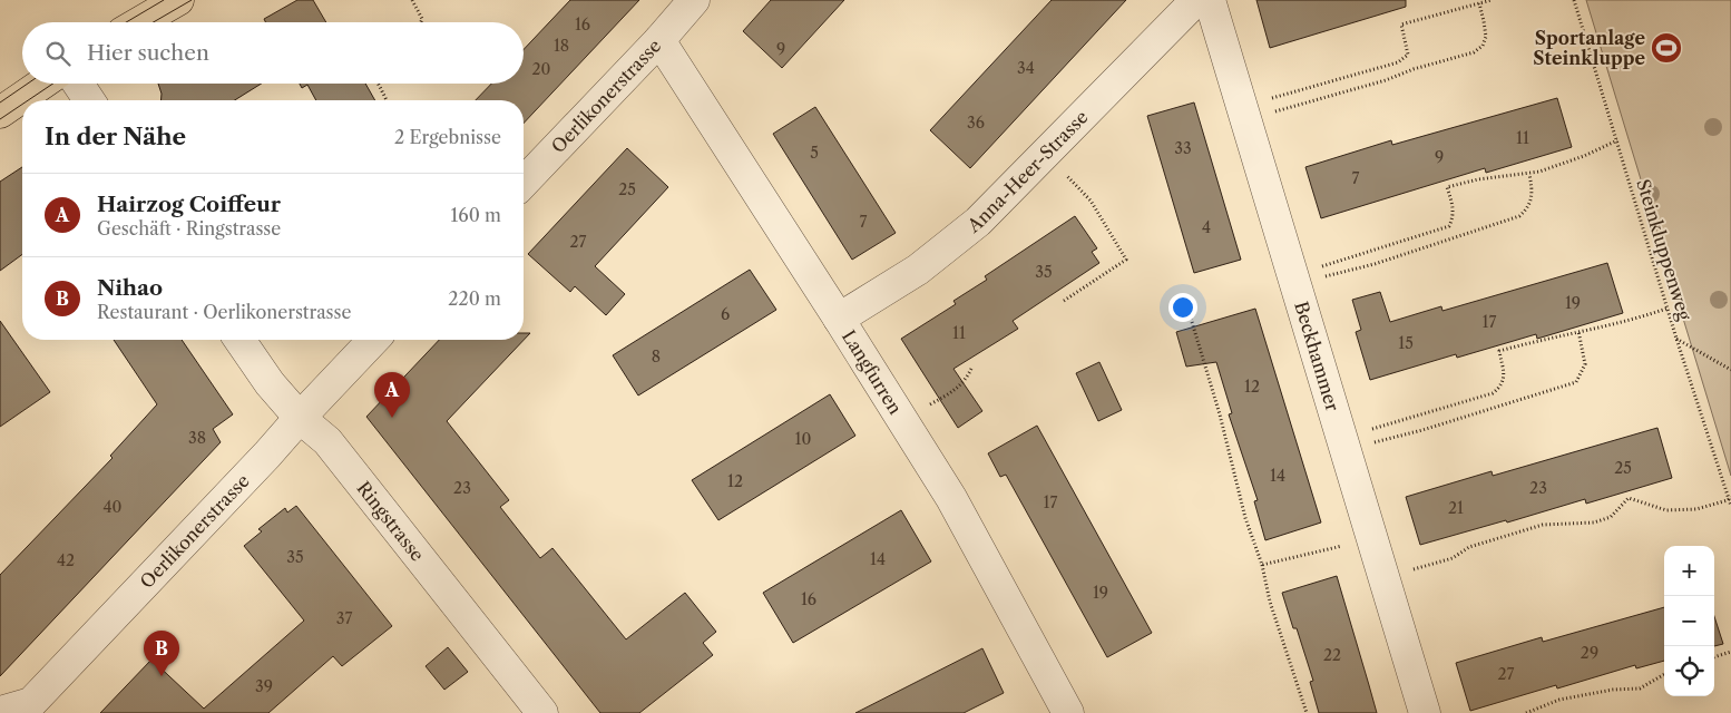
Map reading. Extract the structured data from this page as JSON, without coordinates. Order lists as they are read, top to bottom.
{
  "streets": {
    "street": [
      "Oerlikonerstrasse",
      "Anna-Heer-Strasse",
      "Beckhammer",
      "Langfurren",
      "Ringstrasse"
    ],
    "path": ["Steinkluppenweg"]
  },
  "crossings": [
    ["Oerlikonerstrasse", "Langfurren"],
    ["Oerlikonerstrasse", "Ringstrasse"],
    ["Anna-Heer-Strasse", "Langfurren"]
  ],
  "places": {
    "sports": ["Sportanlage Steinkluppe"]
  },
  "house_numbers": [
    "16",
    "18",
    "9",
    "34",
    "20",
    "36",
    "11",
    "33",
    "5",
    "9",
    "7",
    "25",
    "7",
    "4",
    "27",
    "35",
    "19",
    "6",
    "17",
    "11",
    "15",
    "8",
    "12",
    "38",
    "10",
    "25",
    "14",
    "12",
    "23",
    "23",
    "17",
    "40",
    "21",
    "35",
    "14",
    "42",
    "19",
    "16",
    "37",
    "29",
    "22",
    "27",
    "39"
  ],
  "page": {
    "search": "Hier suchen",
    "heading": ["In der Nähe", "2 Ergebnisse"],
    "list": [
      {
        "mark": "A",
        "name": "Hairzog Coiffeur",
        "note": "Geschäft · Ringstrasse",
        "value": "160 m"
      },
      {
        "mark": "B",
        "name": "Nihao",
        "note": "Restaurant · Oerlikonerstrasse",
        "value": "220 m"
      }
    ],
    "pins": ["A", "B"],
    "map_buttons": ["+", "−"]
  }
}
